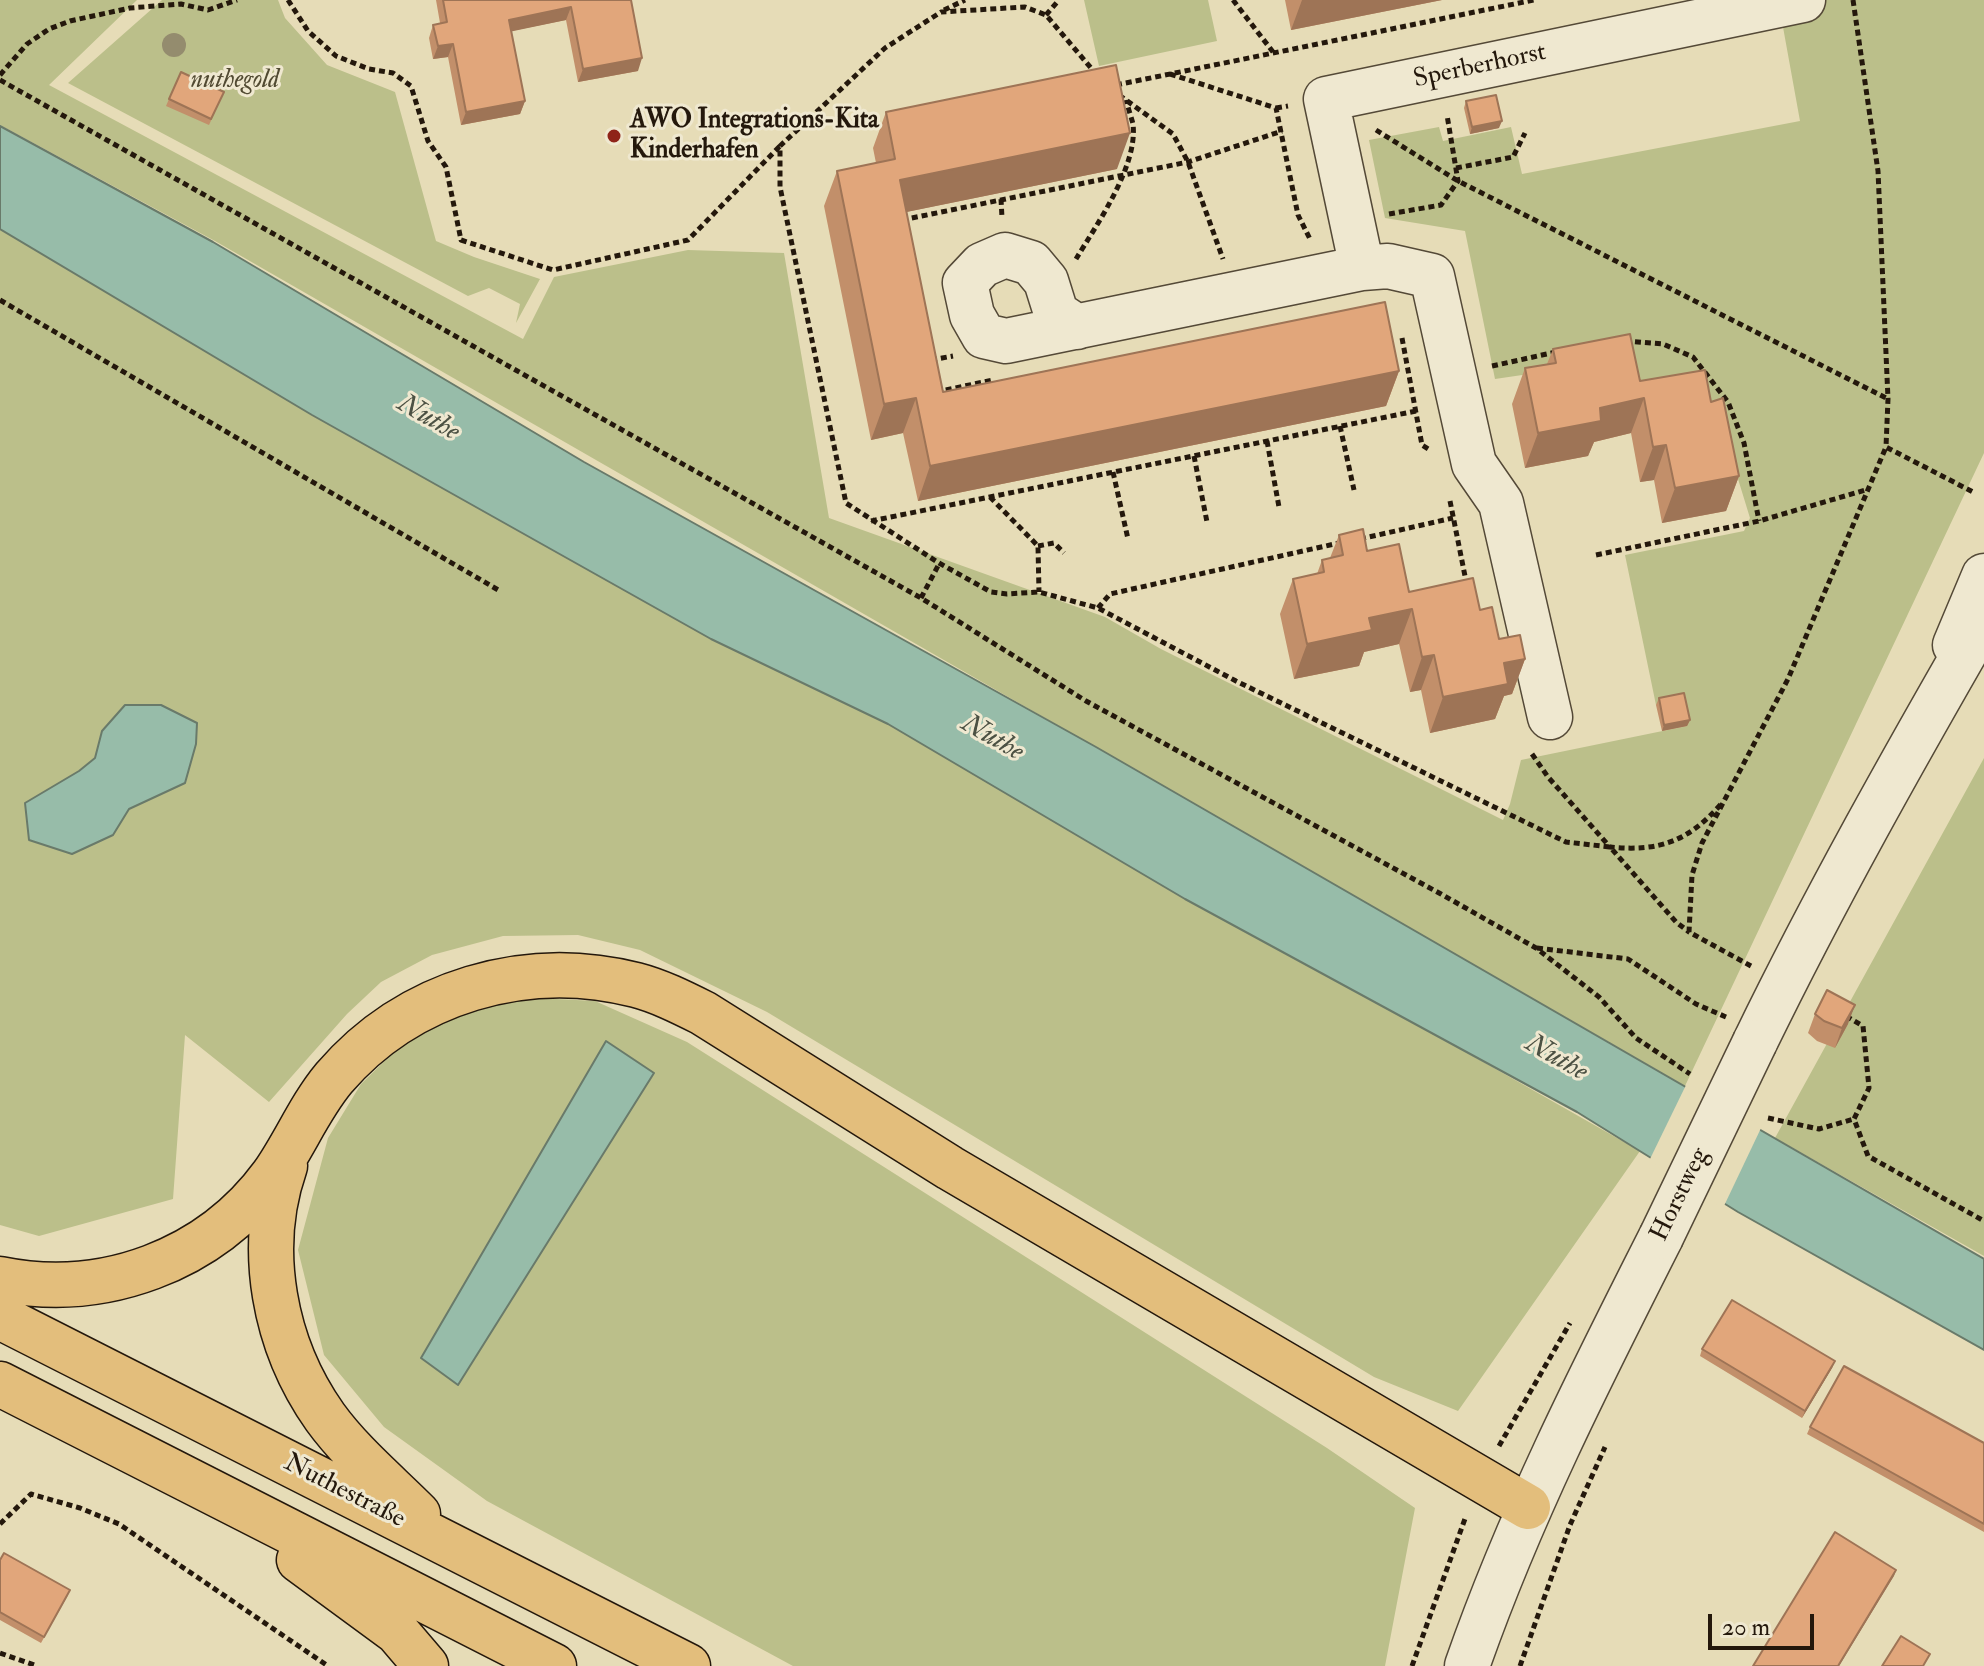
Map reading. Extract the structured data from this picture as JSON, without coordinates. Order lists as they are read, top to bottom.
{
  "streets": {
    "highway": ["Nuthestraße"],
    "street": ["Sperberhorst", "Horstweg"]
  },
  "water": ["Nuthe"],
  "parks": ["nuthegold"],
  "places": ["AWO Integrations-Kita Kinderhafen"],
  "scale_bar": "20 m"
}
